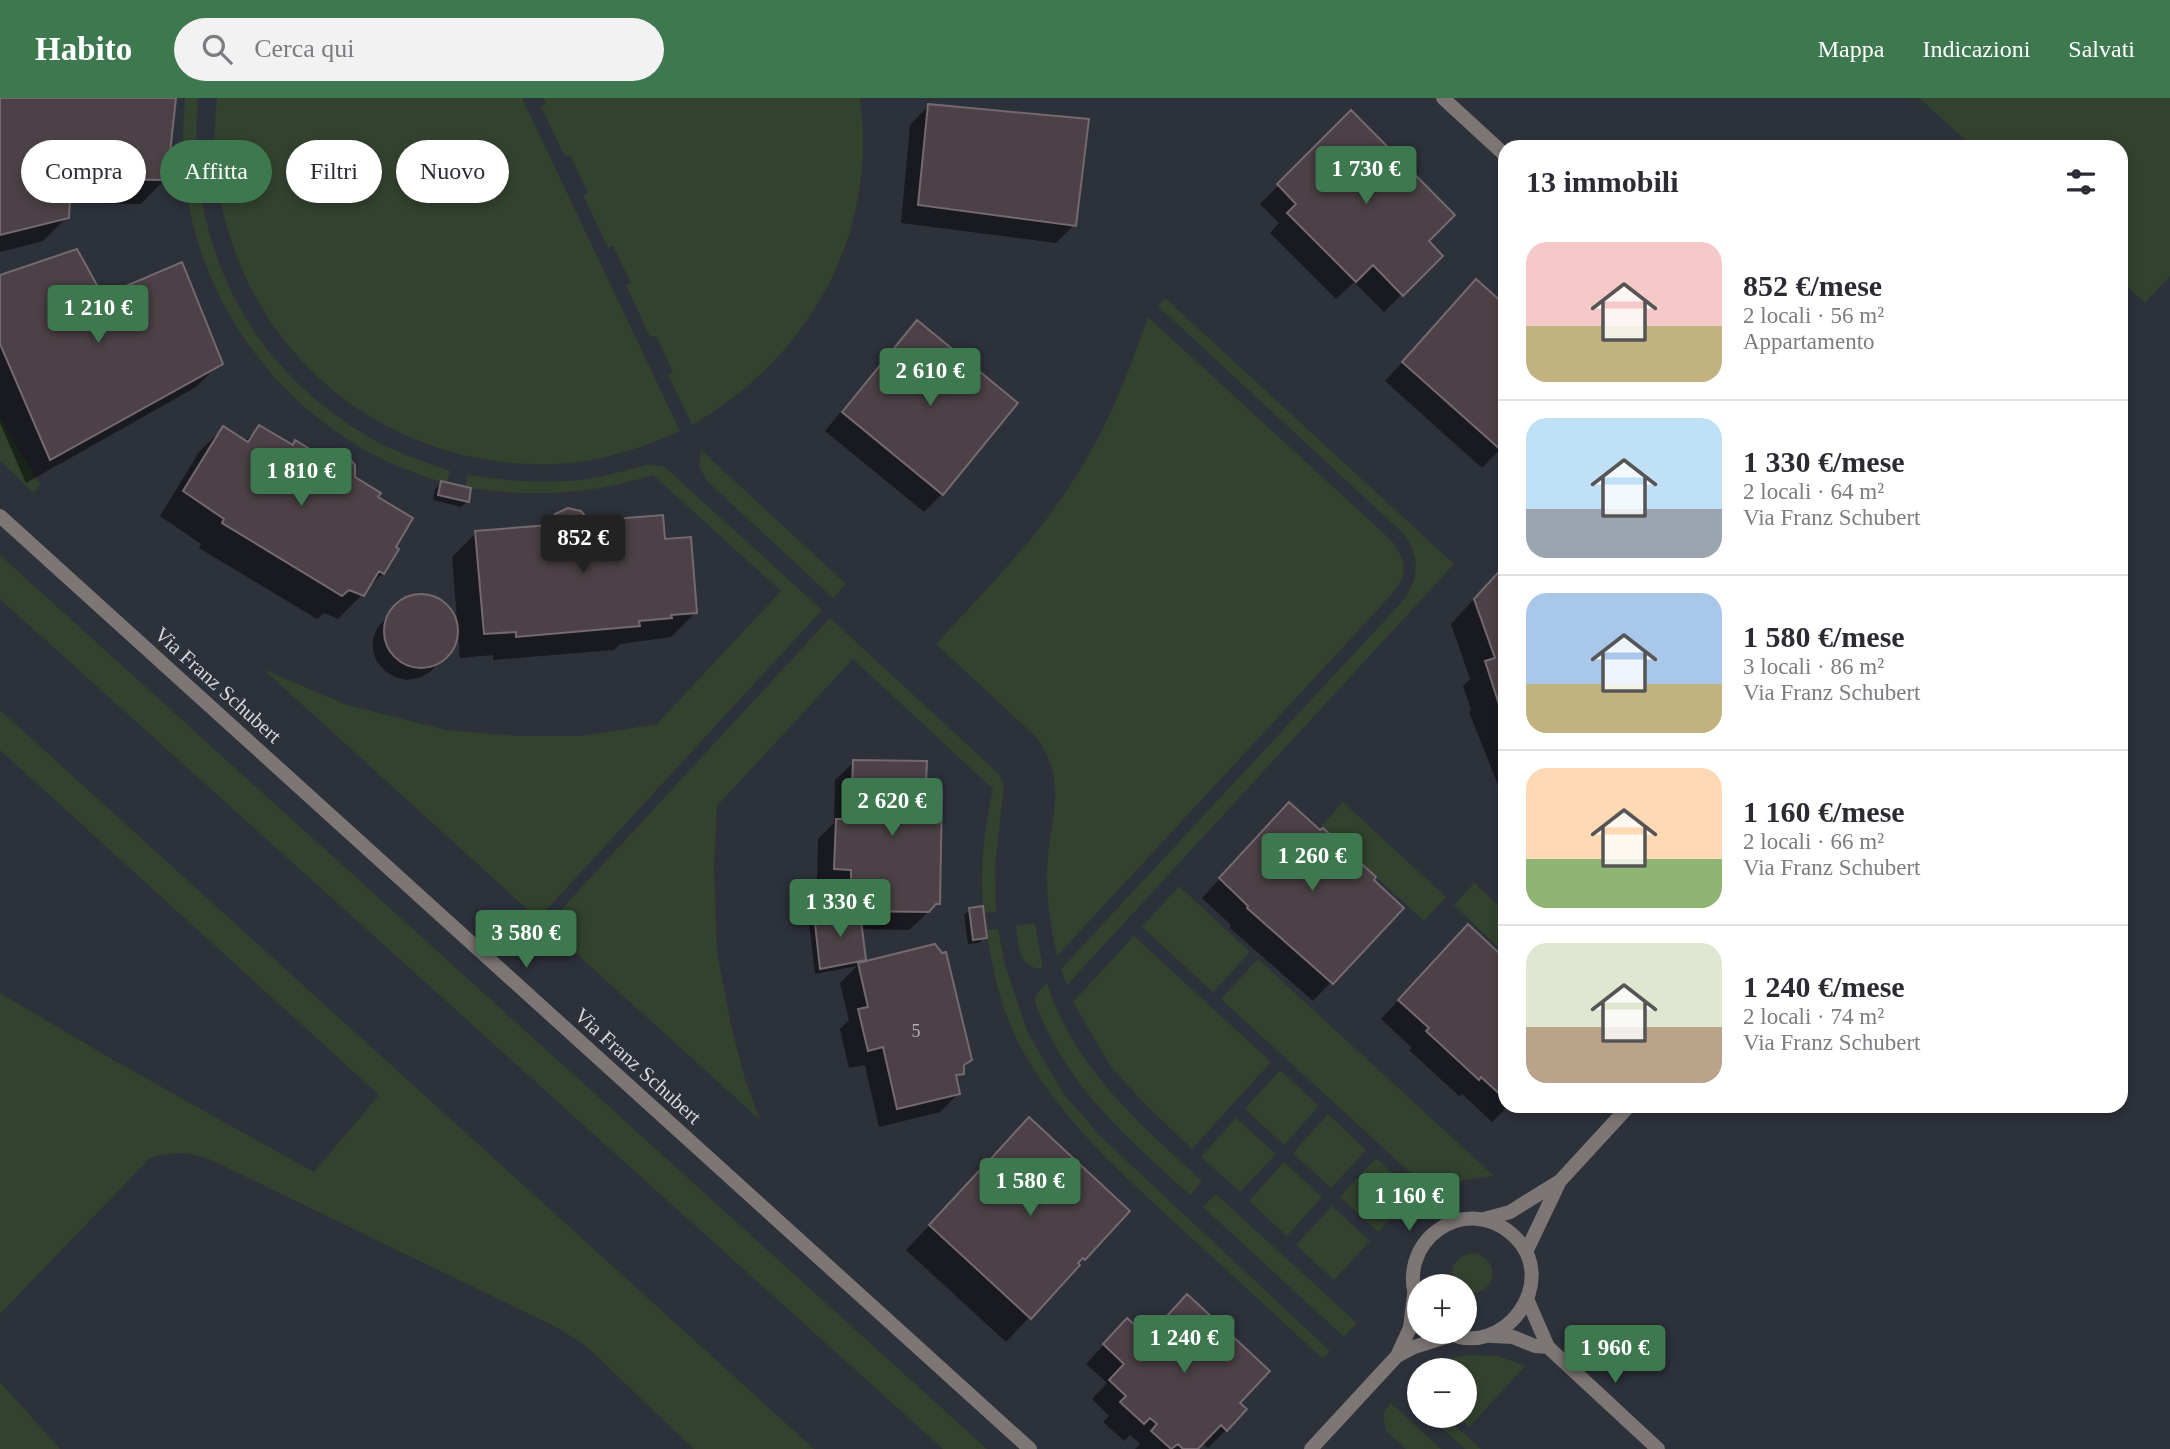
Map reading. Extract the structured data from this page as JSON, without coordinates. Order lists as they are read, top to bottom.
{
  "streets": {
    "street": ["Via Franz Schubert"]
  },
  "house_numbers": ["5"],
  "page": {
    "header": "Habito",
    "search": "Cerca qui",
    "nav": ["Mappa", "Indicazioni", "Salvati"],
    "chip": [
      "Compra",
      "Affitta",
      "Filtri",
      "Nuovo"
    ],
    "heading": "13 immobili",
    "price": [
      "1 730 €",
      "1 210 €",
      "2 610 €",
      "1 810 €",
      "852 €",
      "2 620 €",
      "1 260 €",
      "1 330 €",
      "3 580 €",
      "1 580 €",
      "1 160 €",
      "1 240 €",
      "1 960 €"
    ],
    "list": [
      {
        "name": "852 €/mese",
        "note": "2 locali · 56 m² · Appartamento"
      },
      {
        "name": "1 330 €/mese",
        "note": "2 locali · 64 m² · Via Franz Schubert"
      },
      {
        "name": "1 580 €/mese",
        "note": "3 locali · 86 m² · Via Franz Schubert"
      },
      {
        "name": "1 160 €/mese",
        "note": "2 locali · 66 m² · Via Franz Schubert"
      },
      {
        "name": "1 240 €/mese",
        "note": "2 locali · 74 m² · Via Franz Schubert"
      }
    ],
    "map_buttons": ["+", "−"]
  }
}
